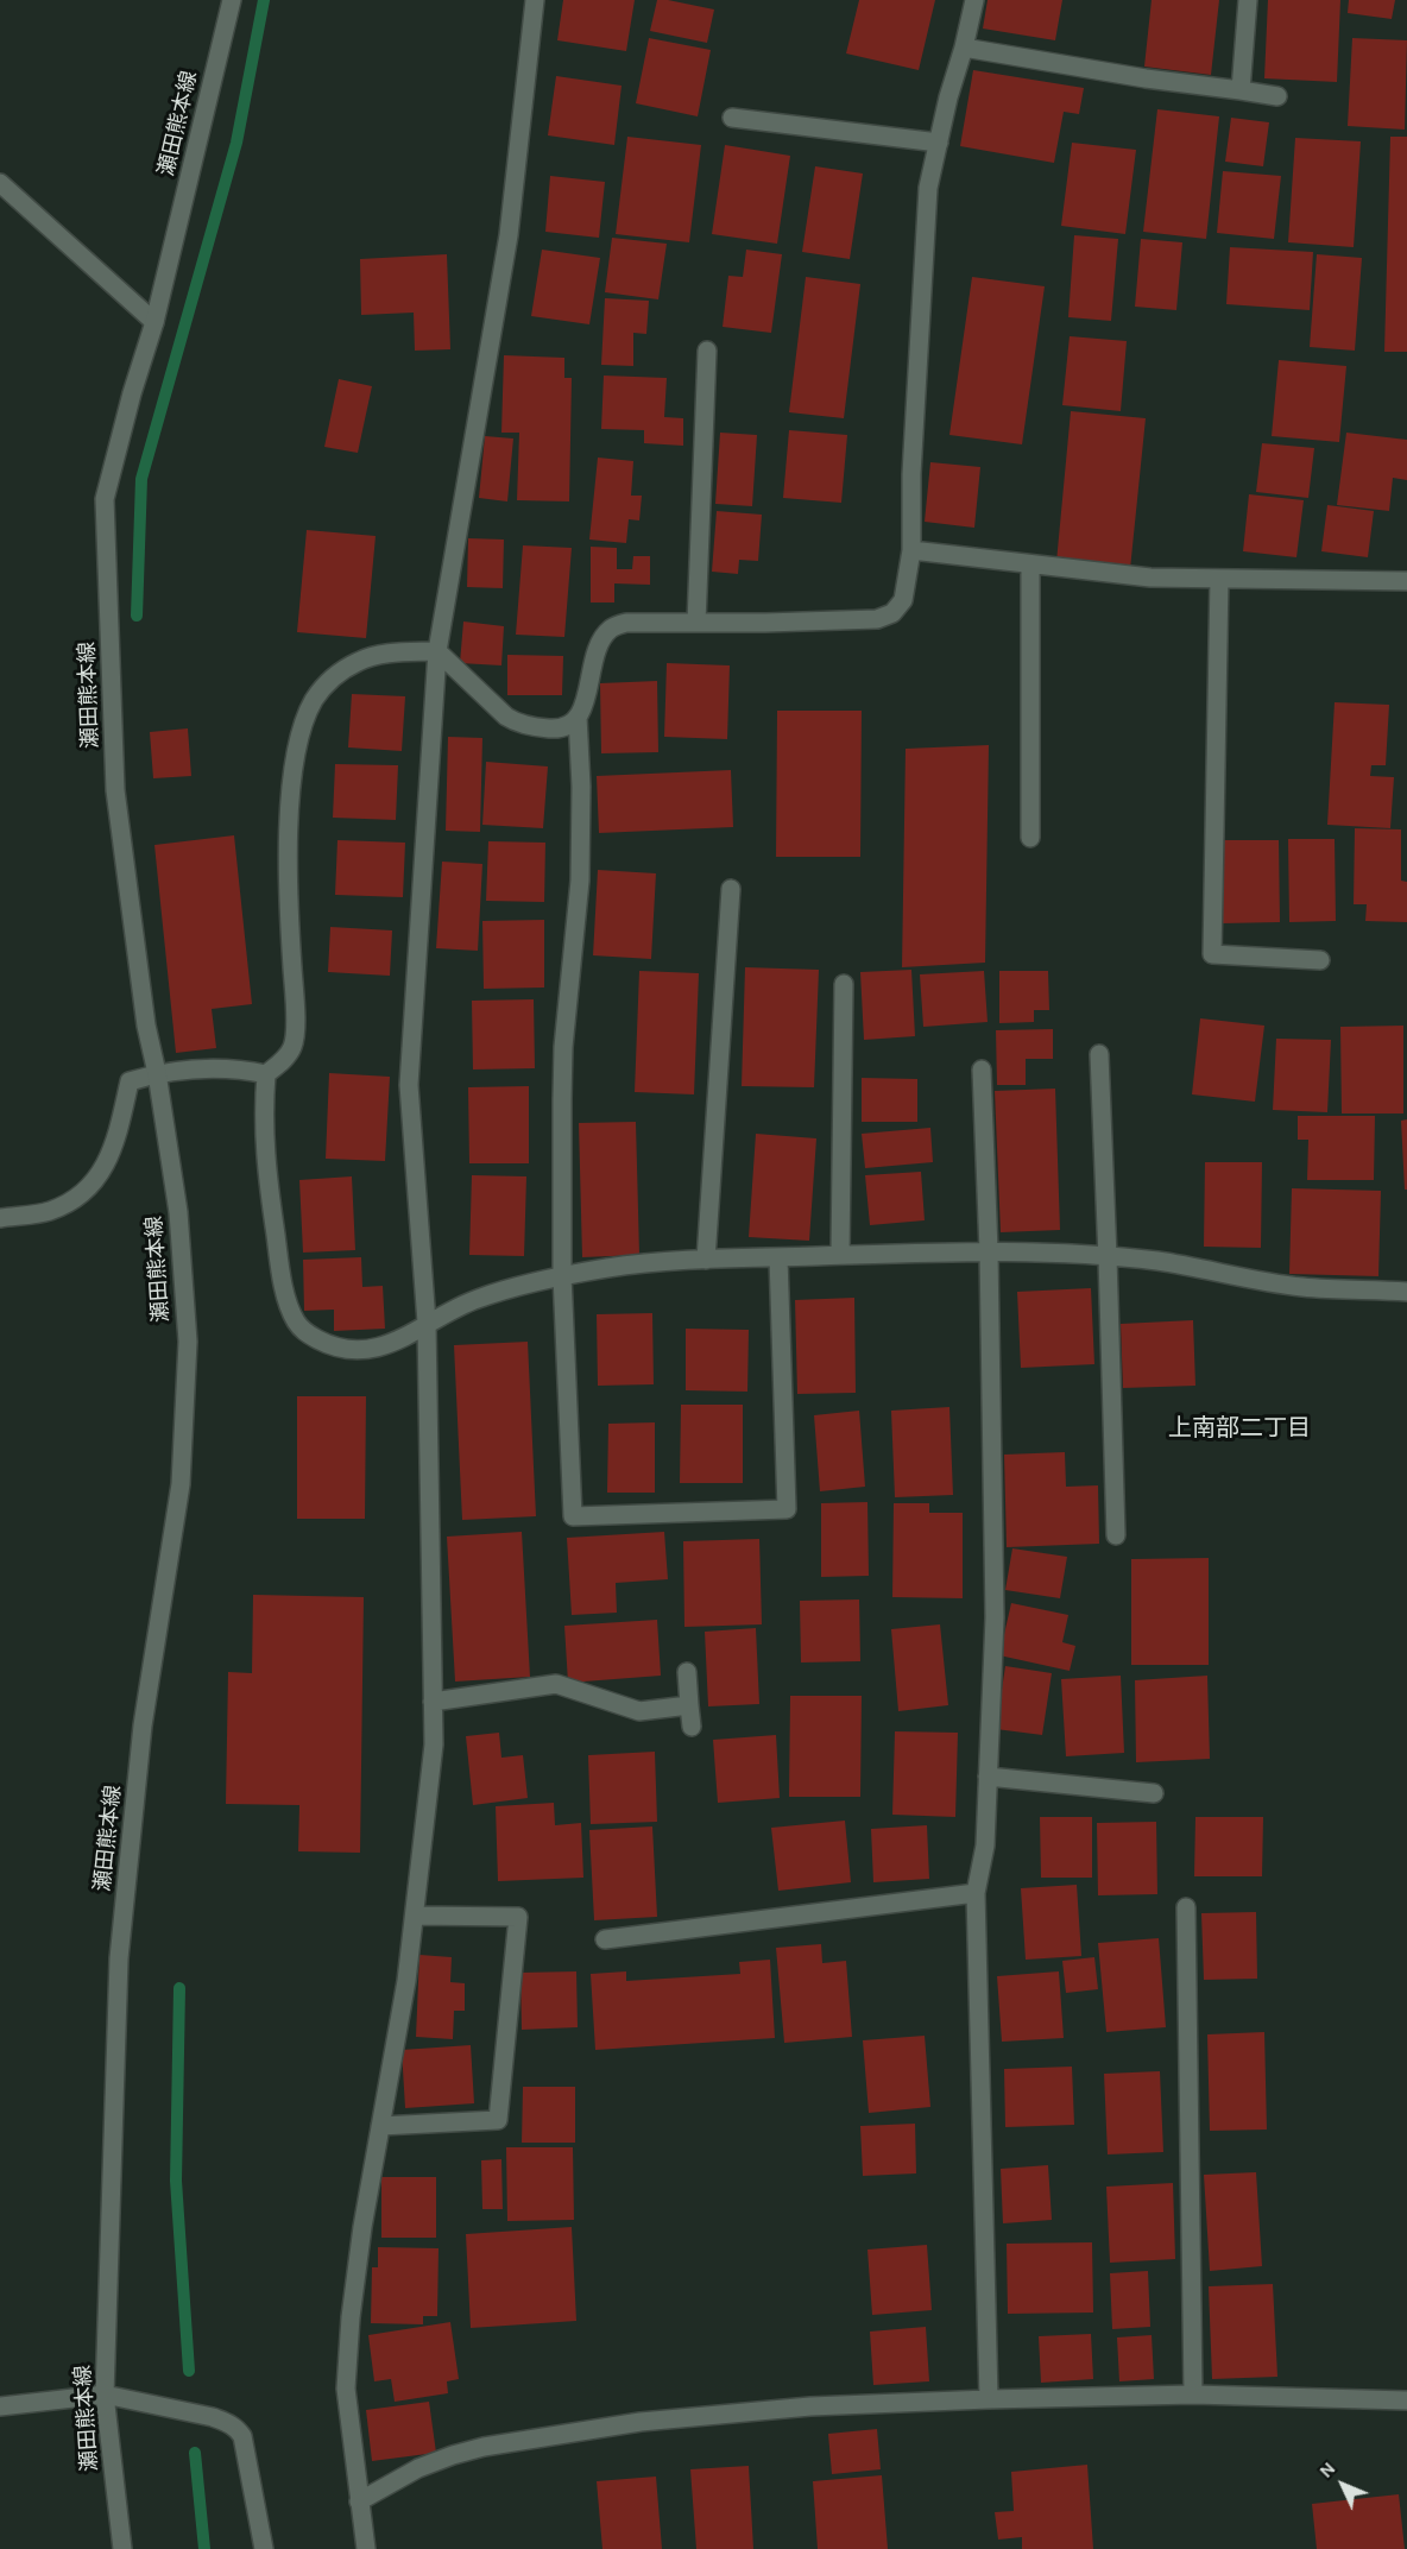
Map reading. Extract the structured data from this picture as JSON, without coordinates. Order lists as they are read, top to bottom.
{
  "streets": {
    "street": ["瀬田熊本線"]
  },
  "districts": ["上南部二丁目"],
  "north": "top left"
}
